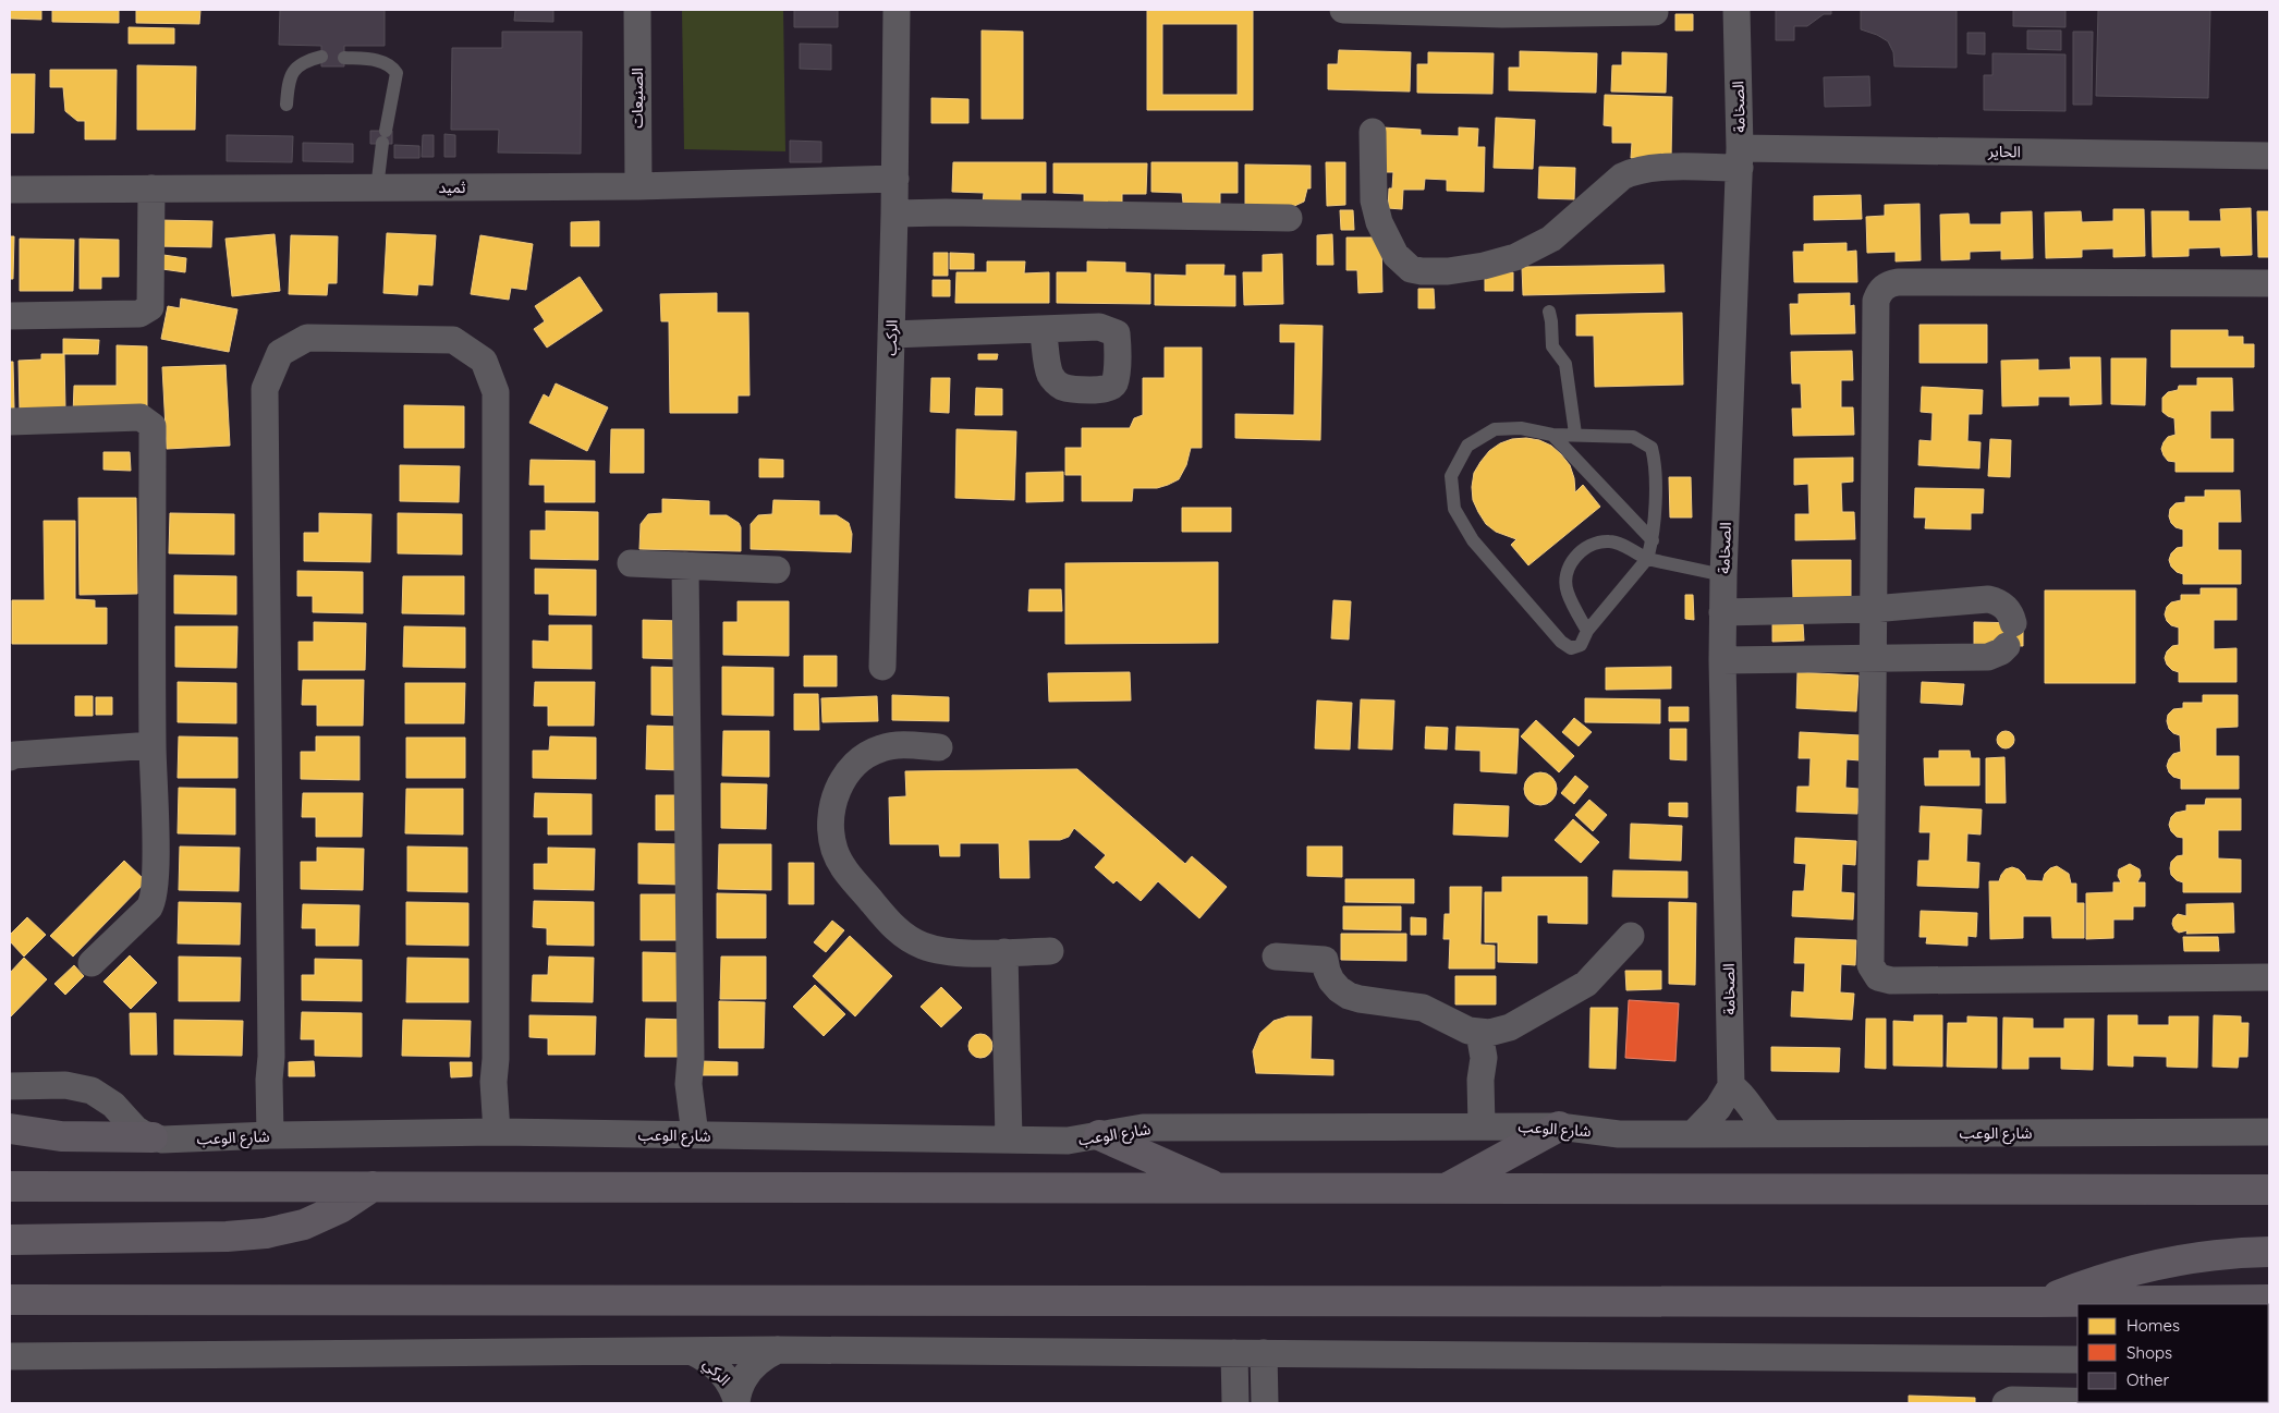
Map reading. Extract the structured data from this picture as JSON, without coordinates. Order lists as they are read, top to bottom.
{
  "streets": {
    "street": [
      "الصنيعات",
      "الصخامة",
      "الحاير",
      "ثميد",
      "الركب",
      "شارع الوعب",
      "الركي"
    ]
  },
  "crossings": [
    ["الصنيعات", "ثميد"],
    ["الصخامة", "الحاير"],
    ["ثميد", "الركب"]
  ],
  "legend": ["Homes", "Shops", "Other"]
}
